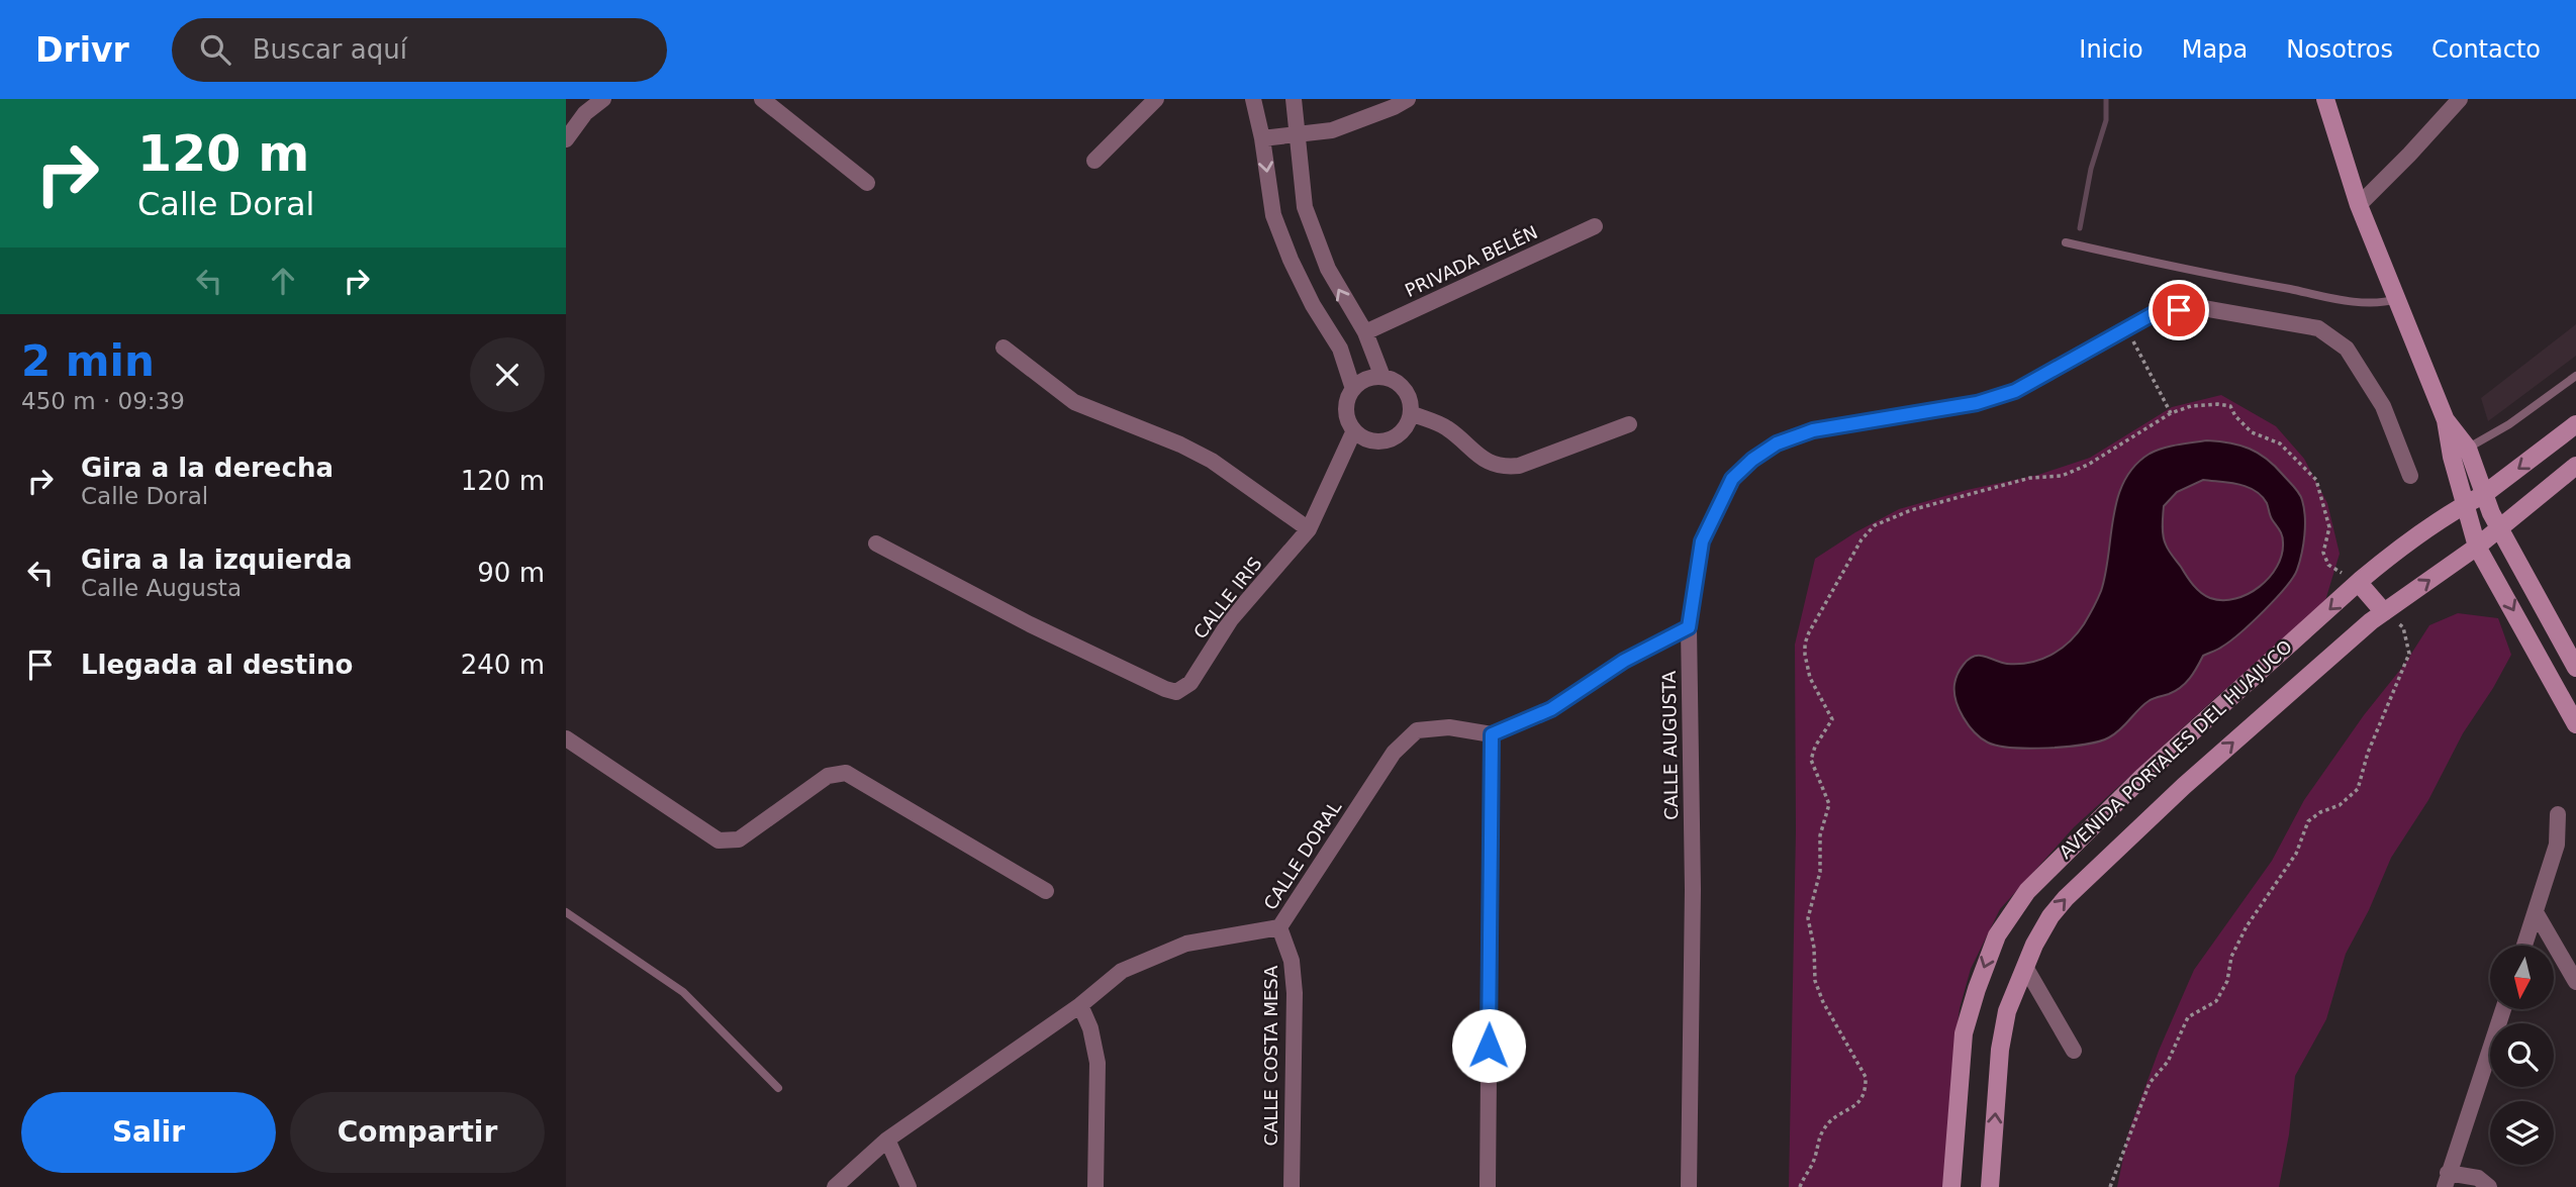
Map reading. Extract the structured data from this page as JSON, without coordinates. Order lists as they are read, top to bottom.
{
  "streets": {
    "street": [
      "PRIVADA BELÉN",
      "CALLE IRIS",
      "CALLE AUGUSTA",
      "AVENIDA PORTALES DEL HUAJUCO",
      "CALLE DORAL",
      "CALLE COSTA MESA"
    ]
  },
  "crossings": [
    ["CALLE DORAL", "CALLE COSTA MESA"]
  ],
  "north": "bottom",
  "page": {
    "header": "Drivr",
    "search": "Buscar aquí",
    "nav": [
      "Inicio",
      "Mapa",
      "Nosotros",
      "Contacto"
    ],
    "turn": ["120 m", "Calle Doral"],
    "heading": ["2 min", "450 m · 09:39"],
    "list": [
      {
        "name": "Gira a la derecha",
        "note": "Calle Doral",
        "value": "120 m"
      },
      {
        "name": "Gira a la izquierda",
        "note": "Calle Augusta",
        "value": "90 m"
      },
      {
        "name": "Llegada al destino",
        "value": "240 m"
      }
    ],
    "buttons": ["Salir", "Compartir"]
  }
}
